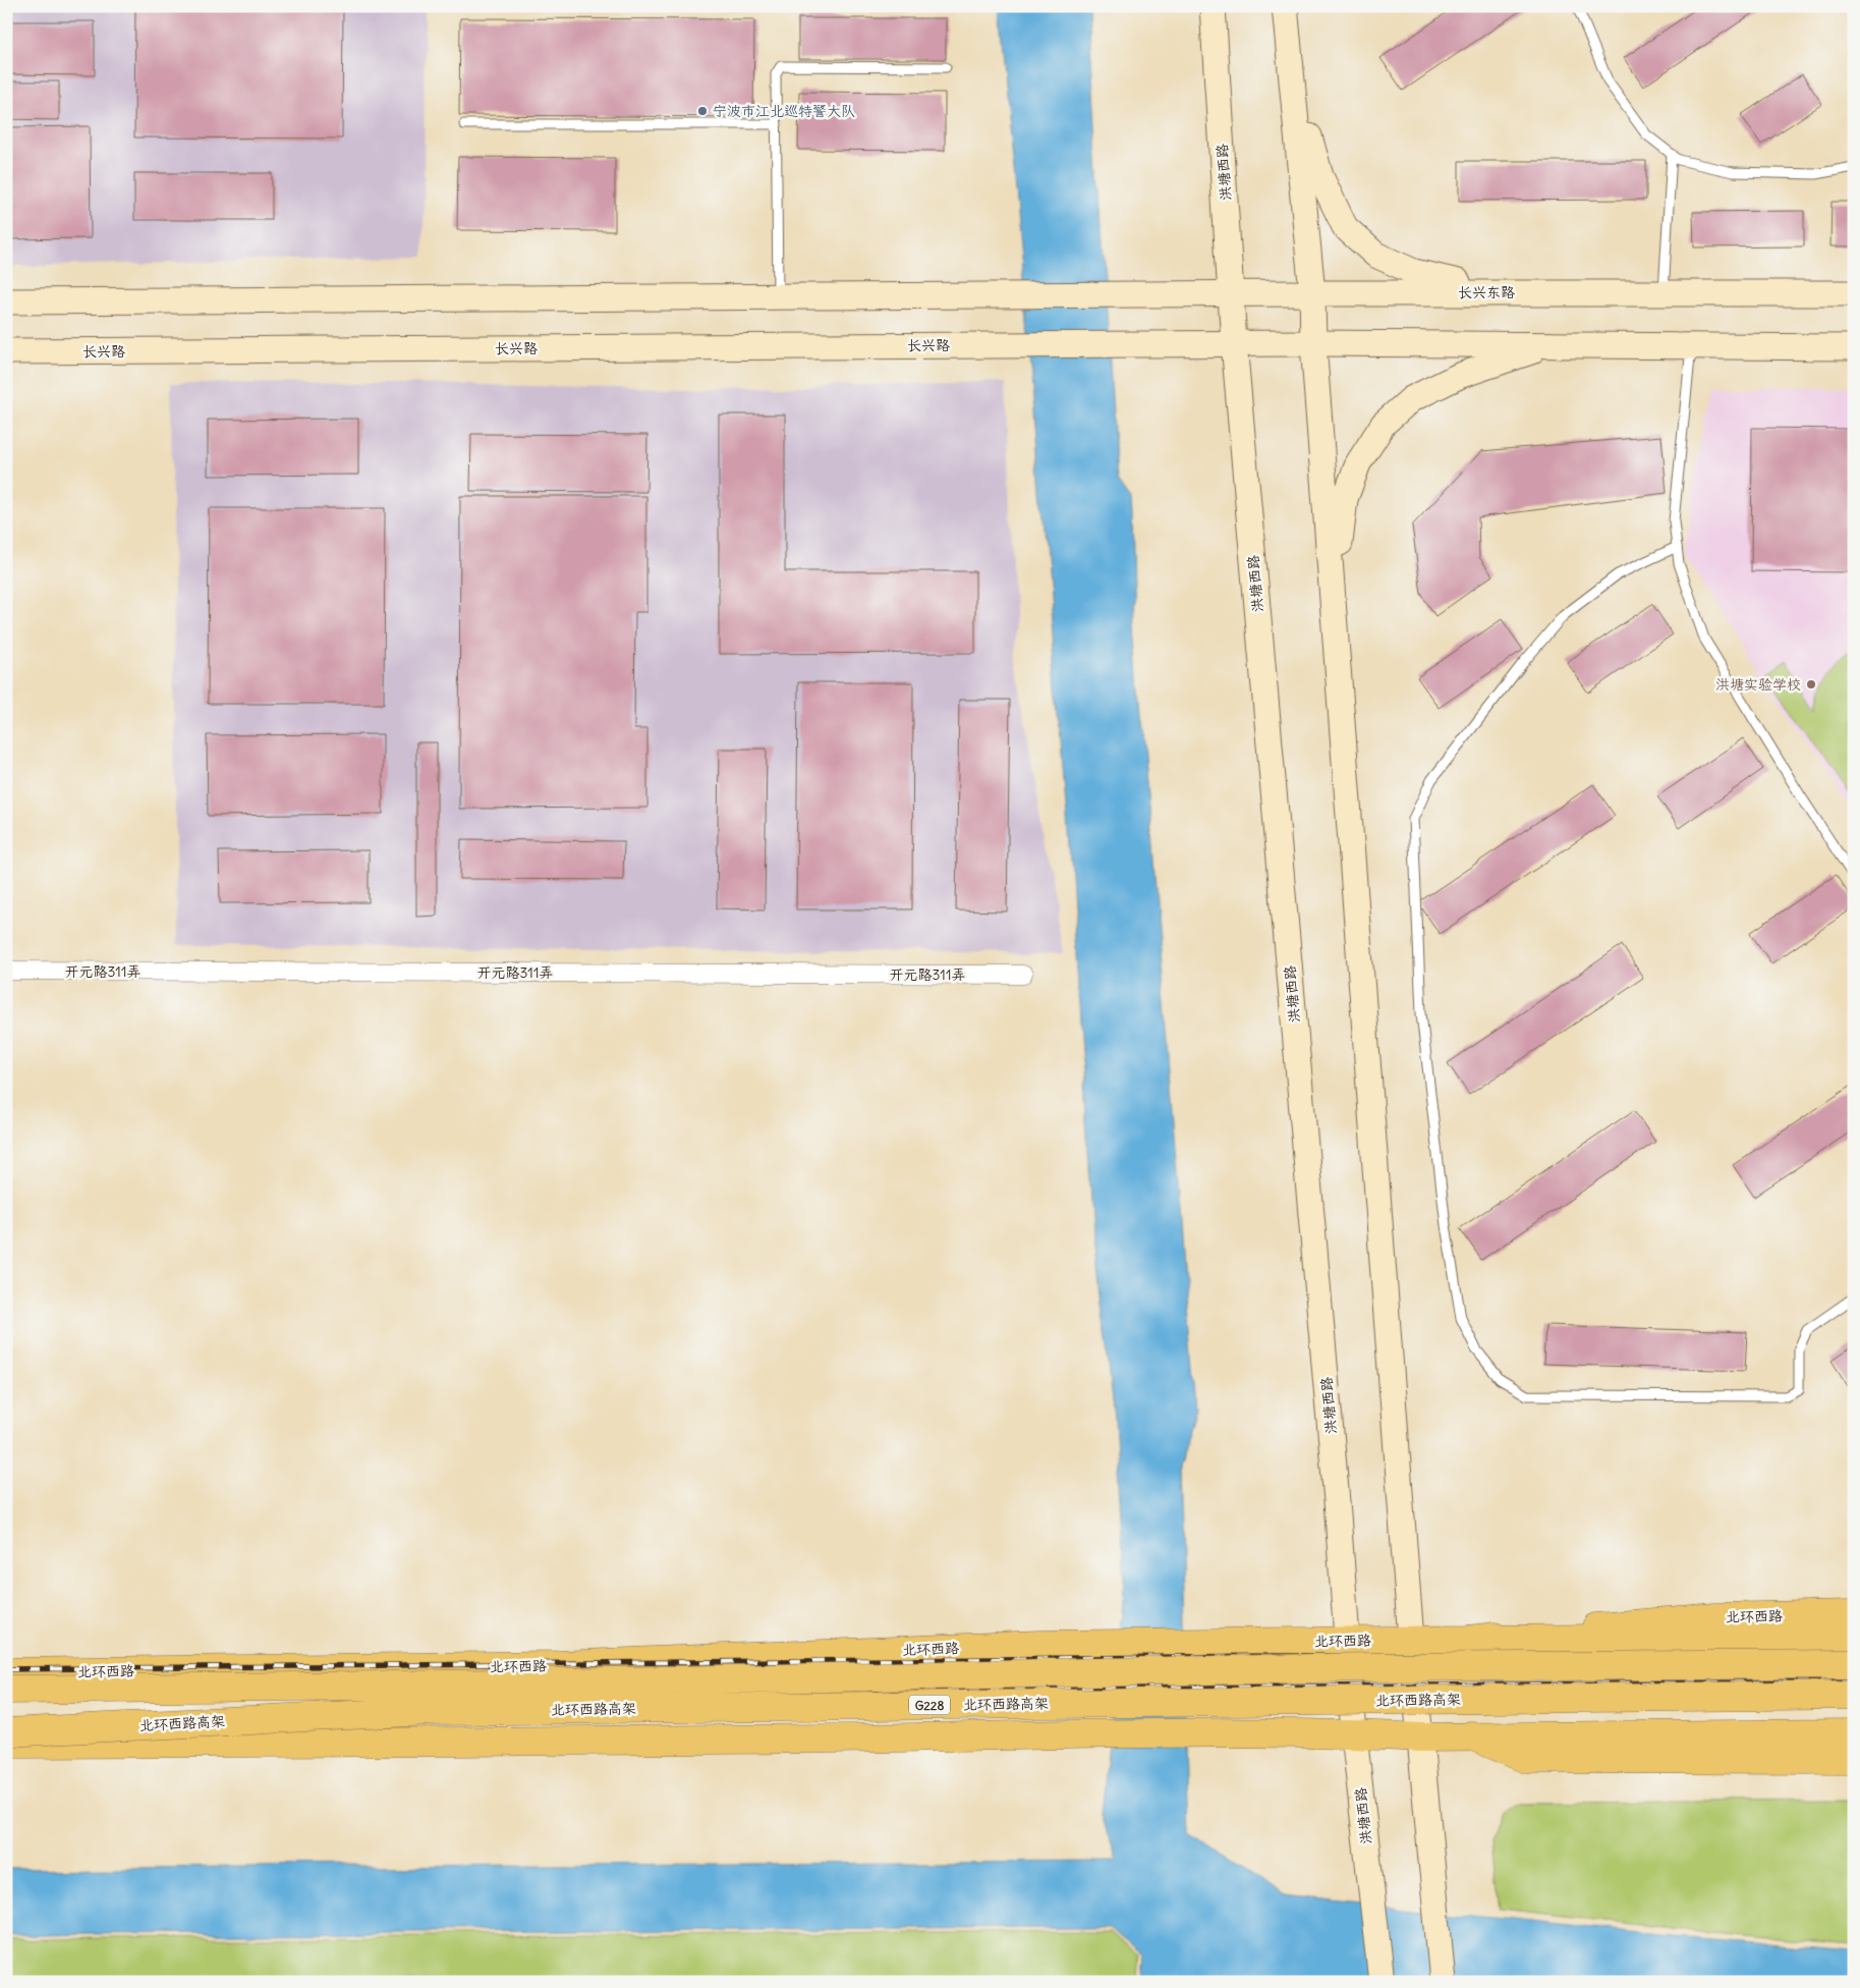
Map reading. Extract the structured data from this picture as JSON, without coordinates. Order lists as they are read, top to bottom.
{
  "streets": {
    "main road": [
      "洪塘西路",
      "长兴东路",
      "长兴路",
      "北环西路",
      "北环西路高架",
      "G228"
    ],
    "street": ["开元路311弄"]
  },
  "crossings": [
    ["洪塘西路", "长兴东路"],
    ["洪塘西路", "长兴路"],
    ["洪塘西路", "北环西路"]
  ],
  "places": ["宁波市江北巡特警大队", "洪塘实验学校"]
}
